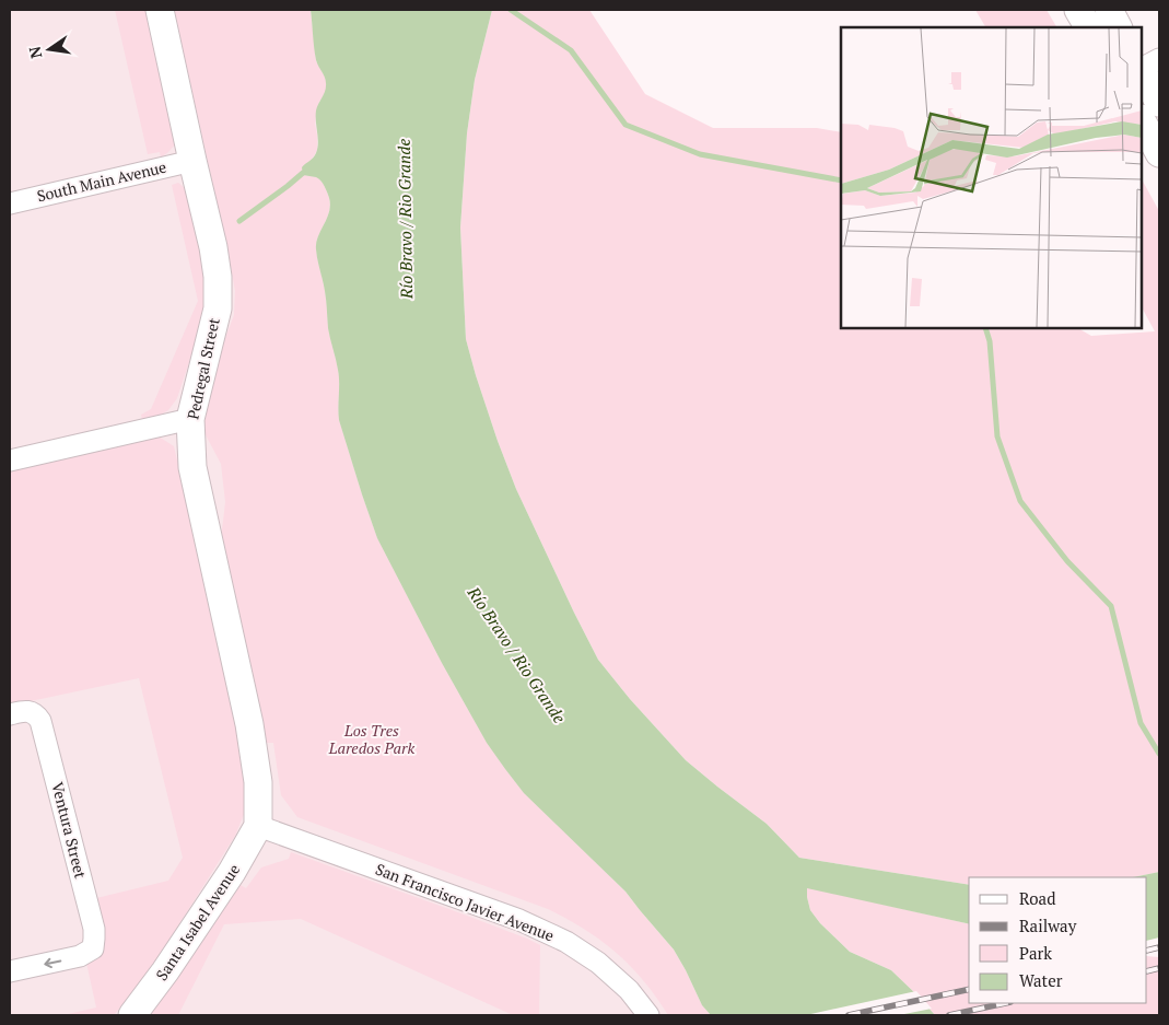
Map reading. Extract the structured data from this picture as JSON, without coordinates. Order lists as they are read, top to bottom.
{
  "streets": {
    "main road": ["Pedregal Street", "Santa Isabel Avenue"],
    "street": ["South Main Avenue", "Ventura Street", "San Francisco Javier Avenue"]
  },
  "crossings": [
    ["South Main Avenue", "Pedregal Street"],
    ["Pedregal Street", "San Francisco Javier Avenue"],
    ["Pedregal Street", "Santa Isabel Avenue"],
    ["San Francisco Javier Avenue", "Santa Isabel Avenue"]
  ],
  "water": ["Río Bravo / Rio Grande"],
  "parks": ["Los Tres Laredos Park"],
  "legend": [
    "Road",
    "Railway",
    "Park",
    "Water"
  ],
  "north": "left"
}
